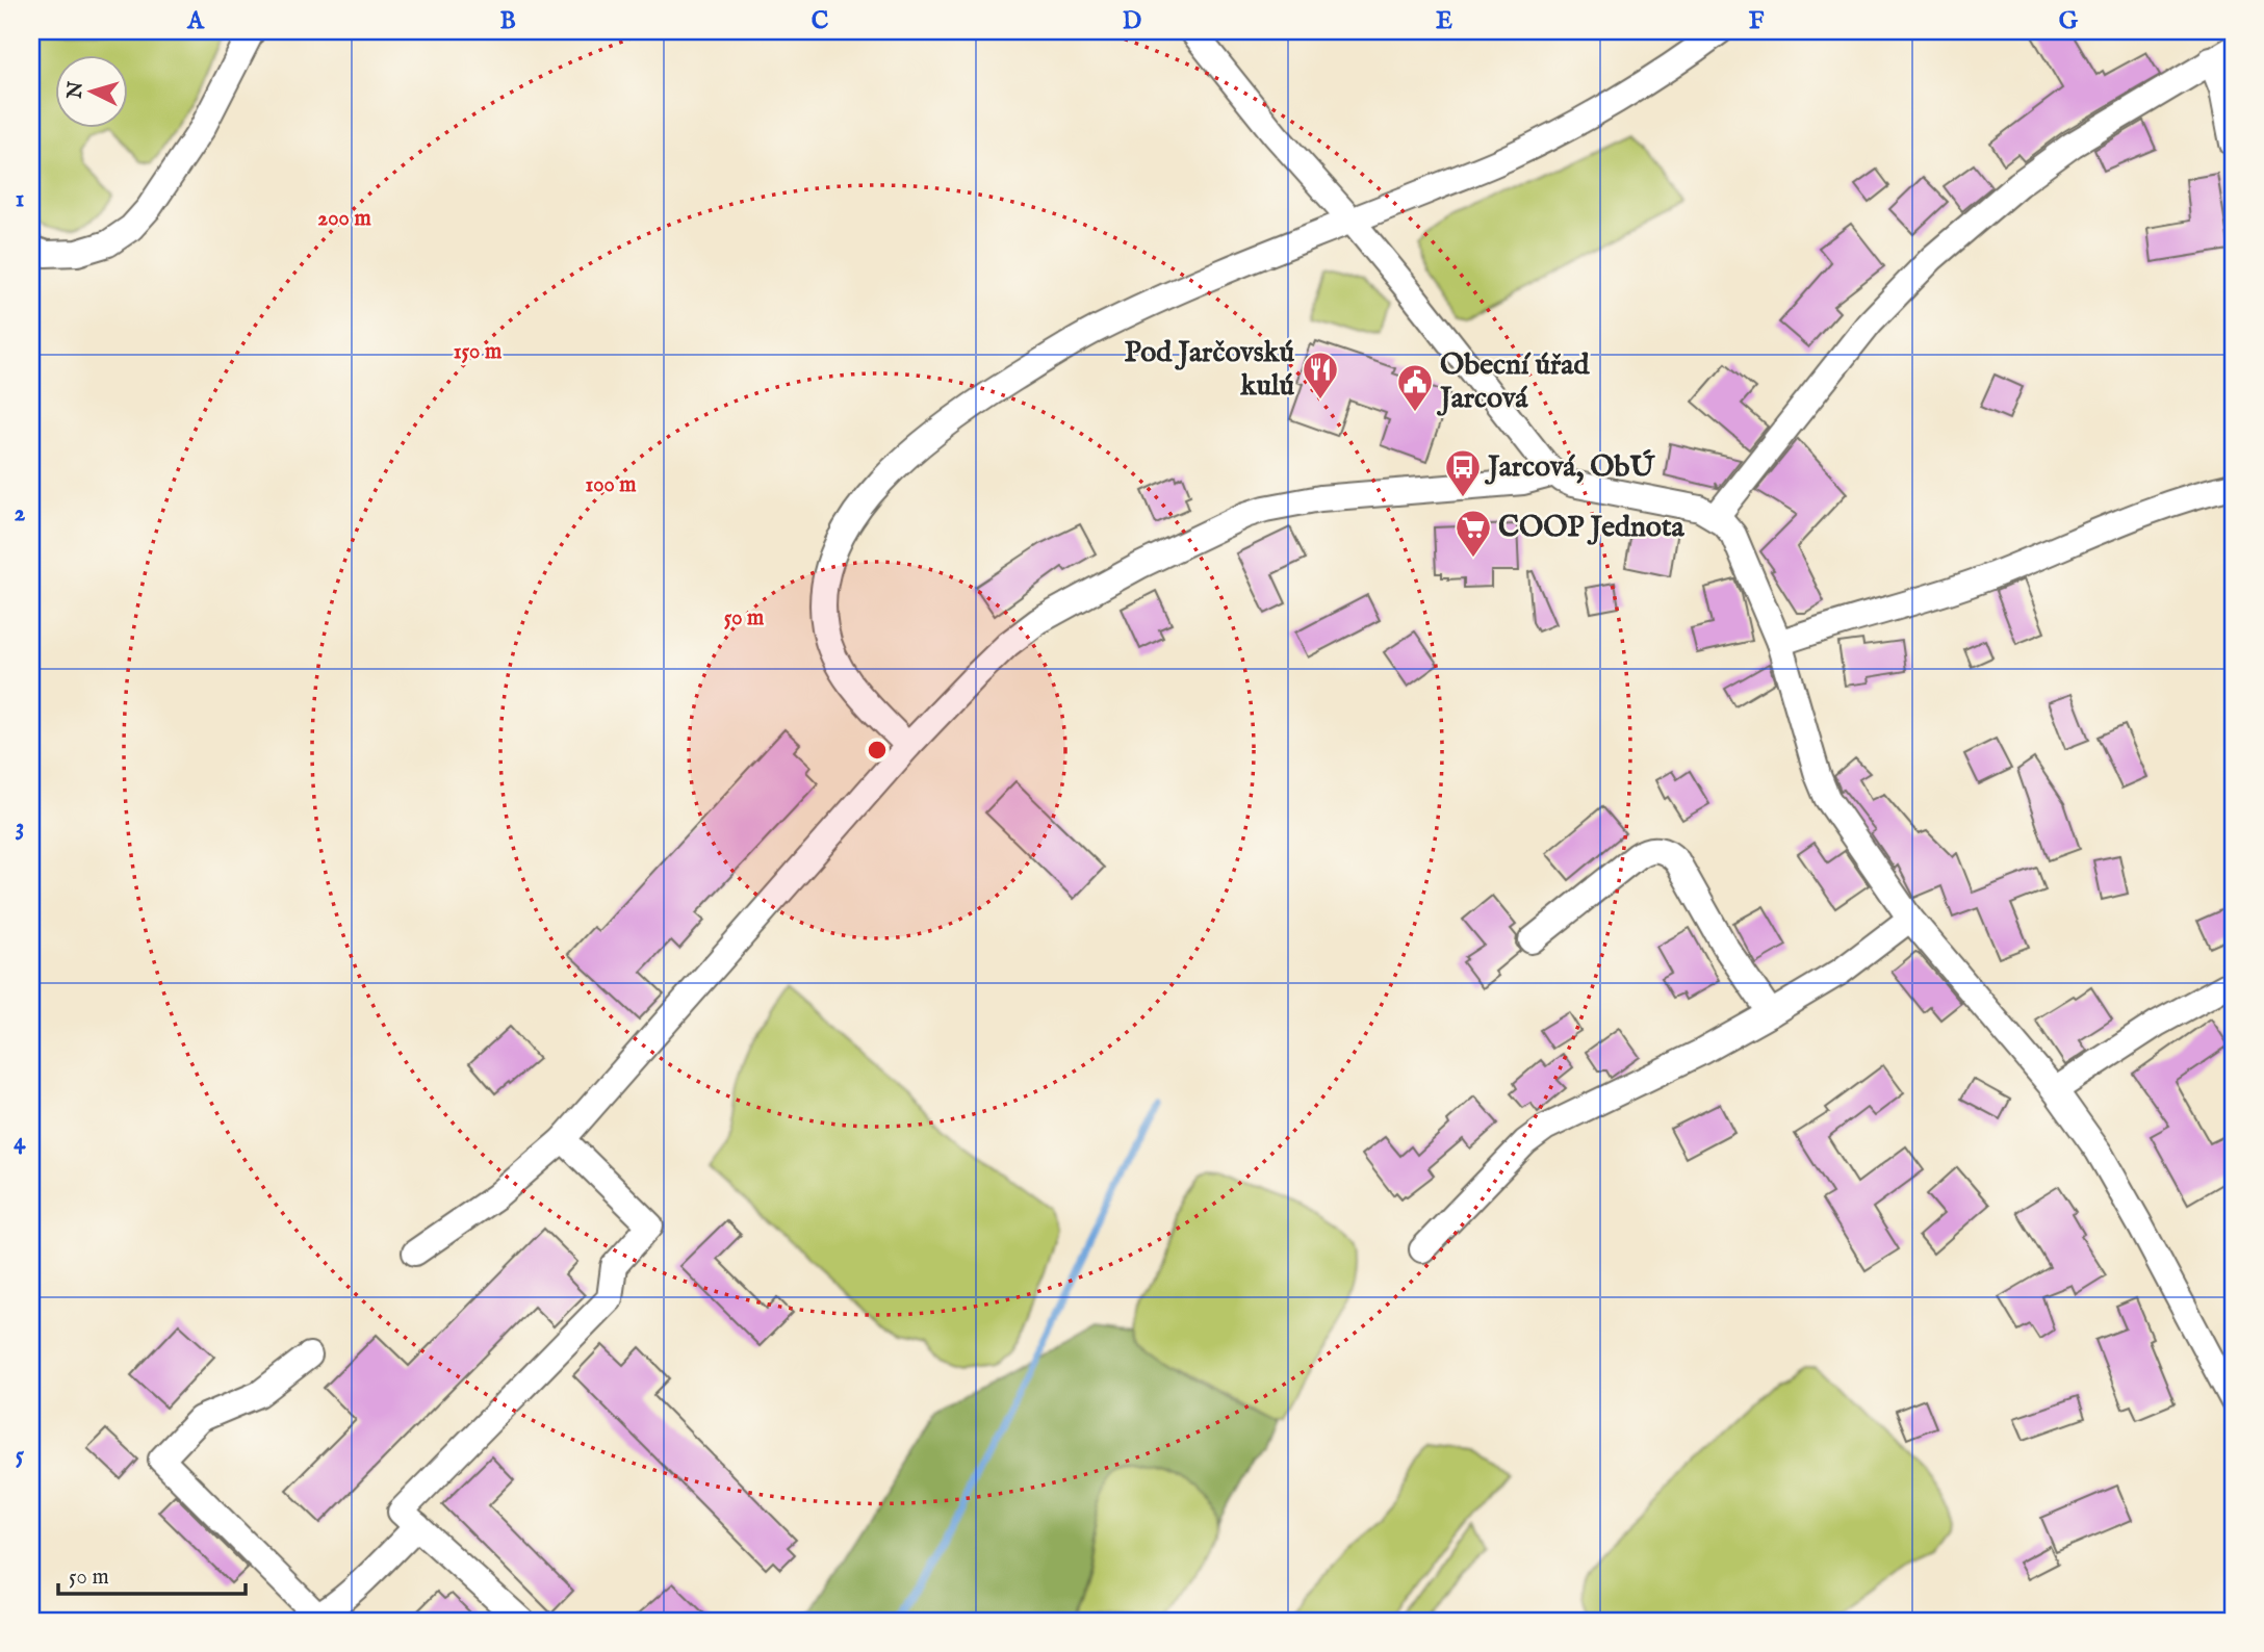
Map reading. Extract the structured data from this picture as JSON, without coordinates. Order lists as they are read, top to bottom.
{
  "places": {
    "restaurant": ["Pod Jarčovskú kulú"],
    "public building": ["Obecní úřad Jarcová"],
    "bus stop": ["Jarcová, ObÚ"],
    "supermarket": ["COOP Jednota"]
  },
  "scale_bar": "50 m",
  "north": "left",
  "grid": {
    "columns": [
      "A",
      "B",
      "C",
      "D",
      "E",
      "F",
      "G"
    ],
    "rows": [
      "1",
      "2",
      "3",
      "4",
      "5"
    ]
  },
  "rings": [
    "200 m",
    "150 m",
    "100 m",
    "50 m"
  ]
}
